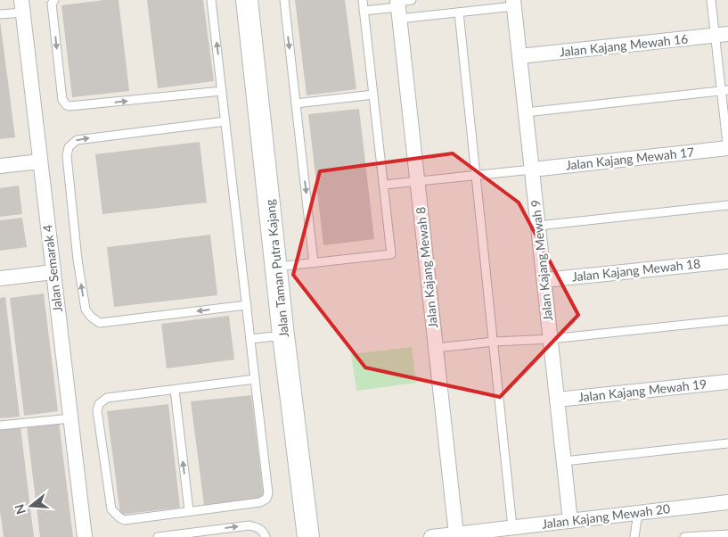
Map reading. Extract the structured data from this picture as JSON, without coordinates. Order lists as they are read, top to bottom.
{
  "streets": {
    "street": [
      "Jalan Kajang Mewah 16",
      "Jalan Kajang Mewah 17",
      "Jalan Kajang Mewah 9",
      "Jalan Kajang Mewah 8",
      "Jalan Semarak 4",
      "Jalan Taman Putra Kajang",
      "Jalan Kajang Mewah 18",
      "Jalan Kajang Mewah 19",
      "Jalan Kajang Mewah 20"
    ]
  },
  "crossings": [
    ["Jalan Kajang Mewah 16", "Jalan Kajang Mewah 9"],
    ["Jalan Kajang Mewah 17", "Jalan Kajang Mewah 9"],
    ["Jalan Kajang Mewah 9", "Jalan Kajang Mewah 18"],
    ["Jalan Kajang Mewah 9", "Jalan Kajang Mewah 19"],
    ["Jalan Kajang Mewah 9", "Jalan Kajang Mewah 20"],
    ["Jalan Kajang Mewah 8", "Jalan Kajang Mewah 20"]
  ],
  "north": "left"
}
